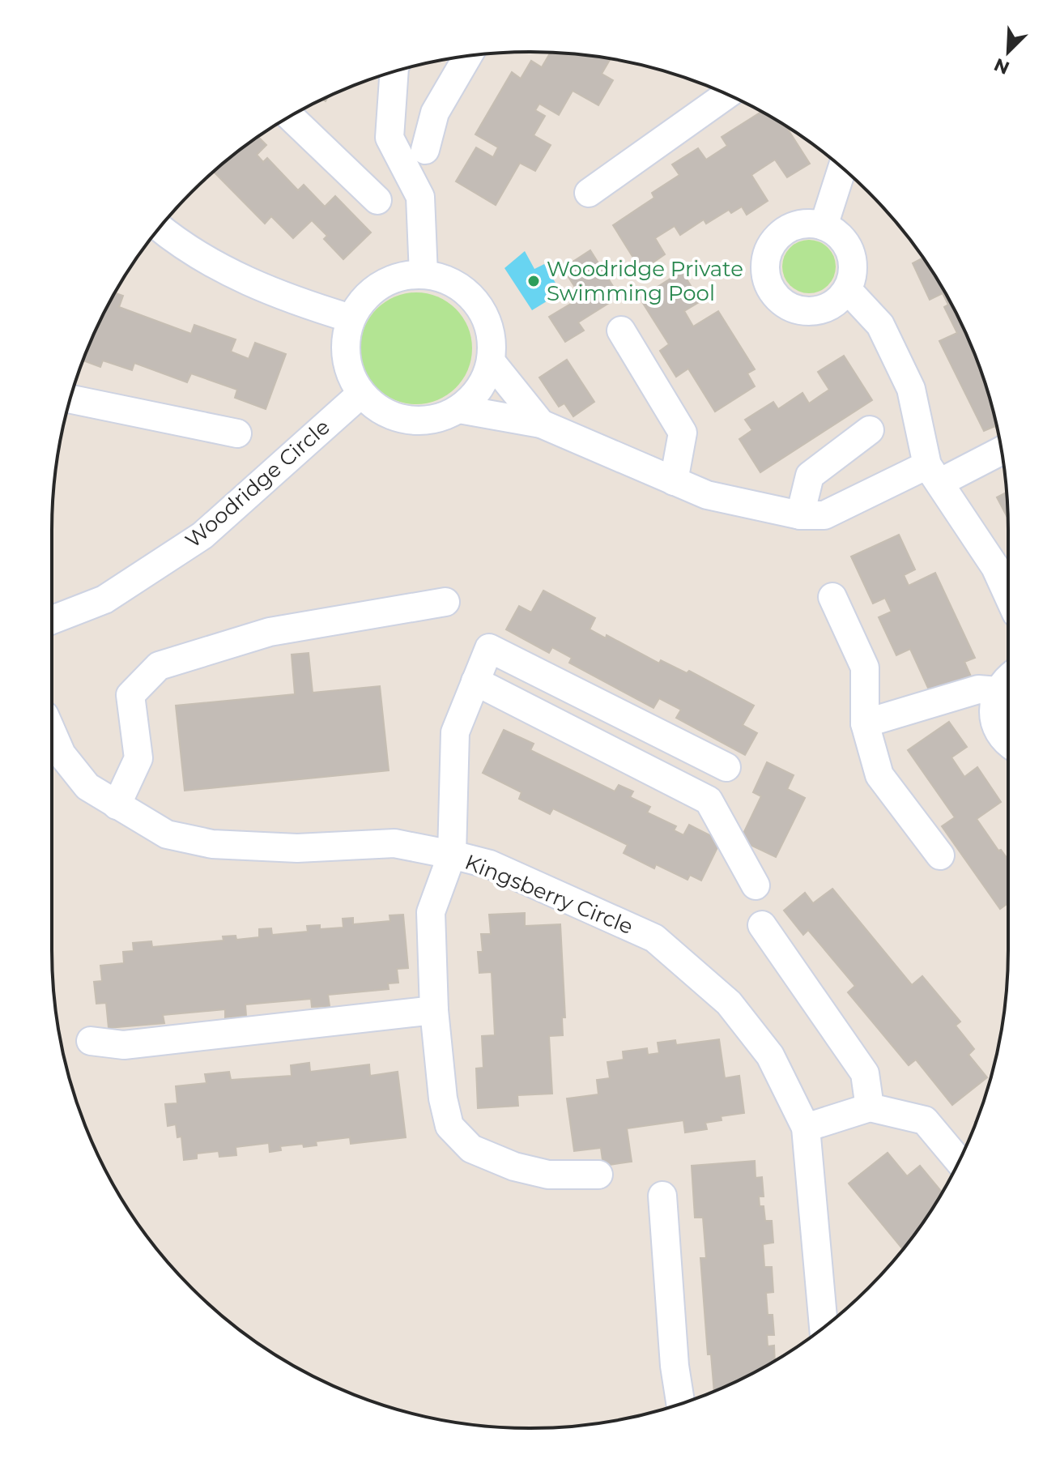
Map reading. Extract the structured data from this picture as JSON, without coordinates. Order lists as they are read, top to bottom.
{
  "streets": {
    "street": ["Woodridge Circle", "Kingsberry Circle"]
  },
  "places": ["Woodridge Private Swimming Pool"],
  "north": "bottom left"
}
